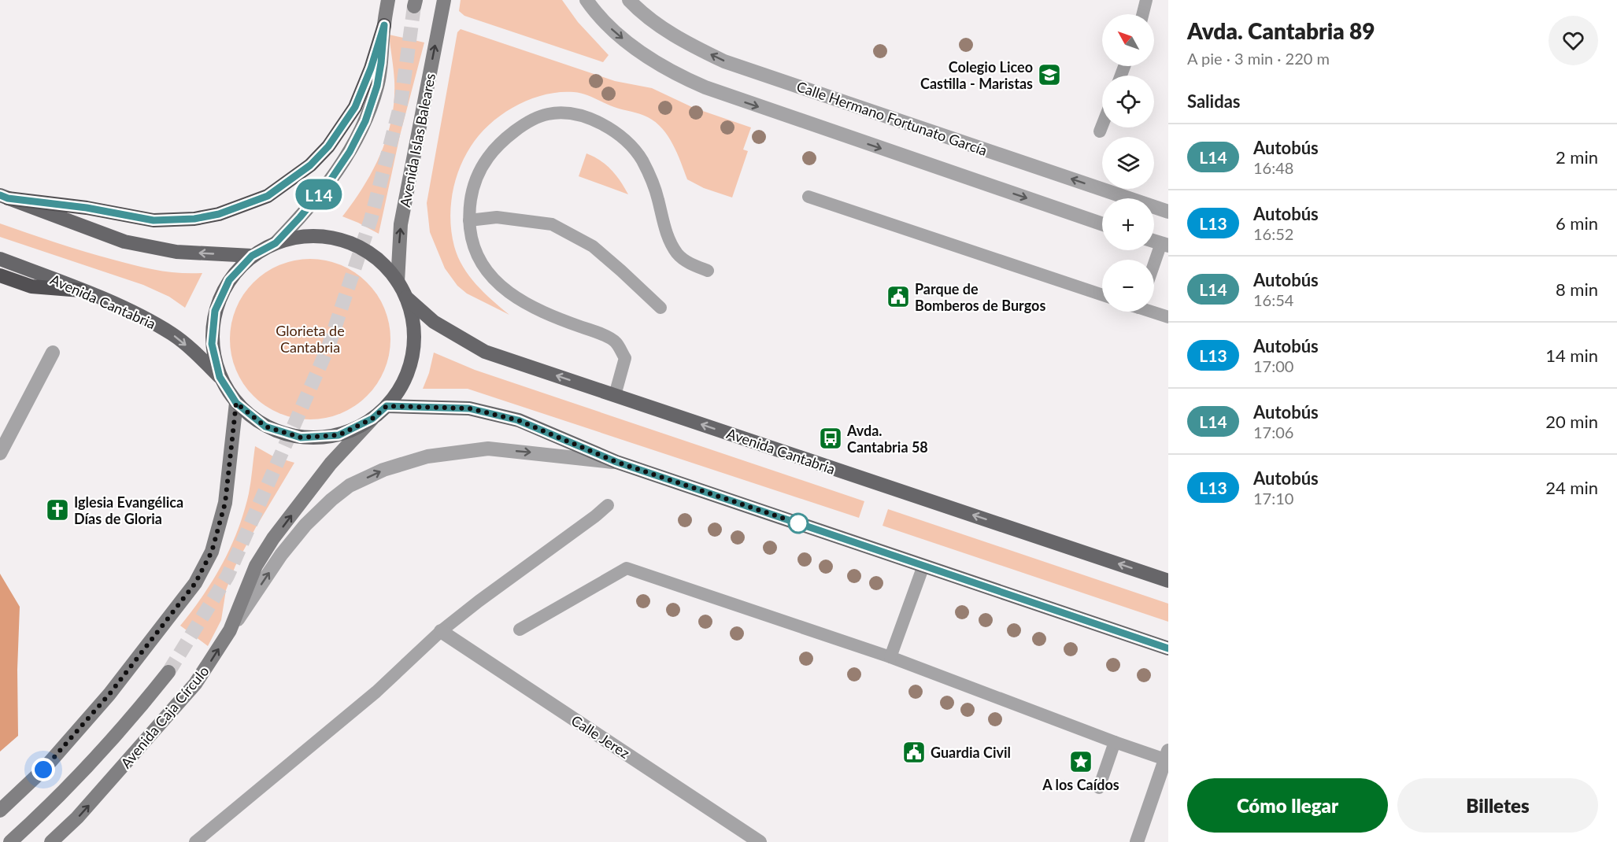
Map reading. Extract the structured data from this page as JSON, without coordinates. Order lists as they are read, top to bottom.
{
  "streets": {
    "main road": ["Avenida Islas Baleares", "Avenida Cantabria", "Avenida Caja Círculo"],
    "street": ["Calle Hermano Fortunato García", "Calle Jerez"]
  },
  "parks": ["Glorieta de Cantabria"],
  "places": {
    "school or university": ["Colegio Liceo Castilla - Maristas"],
    "public building": ["Parque de Bomberos de Burgos", "Guardia Civil"],
    "bus stop": ["Avda. Cantabria 58"],
    "church": ["Iglesia Evangélica Días de Gloria"],
    "place": ["A los Caídos"]
  },
  "lines": ["bus line L14"],
  "north": "top left",
  "page": {
    "on_map": "L14",
    "heading": [
      ["Avda. Cantabria 89", "A pie · 3 min · 220 m"],
      "Salidas"
    ],
    "map_buttons": ["+", "−"],
    "list": [
      {
        "mark": "L14",
        "name": "Autobús",
        "note": "16:48",
        "value": "2 min"
      },
      {
        "mark": "L13",
        "name": "Autobús",
        "note": "16:52",
        "value": "6 min"
      },
      {
        "mark": "L14",
        "name": "Autobús",
        "note": "16:54",
        "value": "8 min"
      },
      {
        "mark": "L13",
        "name": "Autobús",
        "note": "17:00",
        "value": "14 min"
      },
      {
        "mark": "L14",
        "name": "Autobús",
        "note": "17:06",
        "value": "20 min"
      },
      {
        "mark": "L13",
        "name": "Autobús",
        "note": "17:10",
        "value": "24 min"
      }
    ],
    "buttons": ["Cómo llegar", "Billetes"]
  }
}
